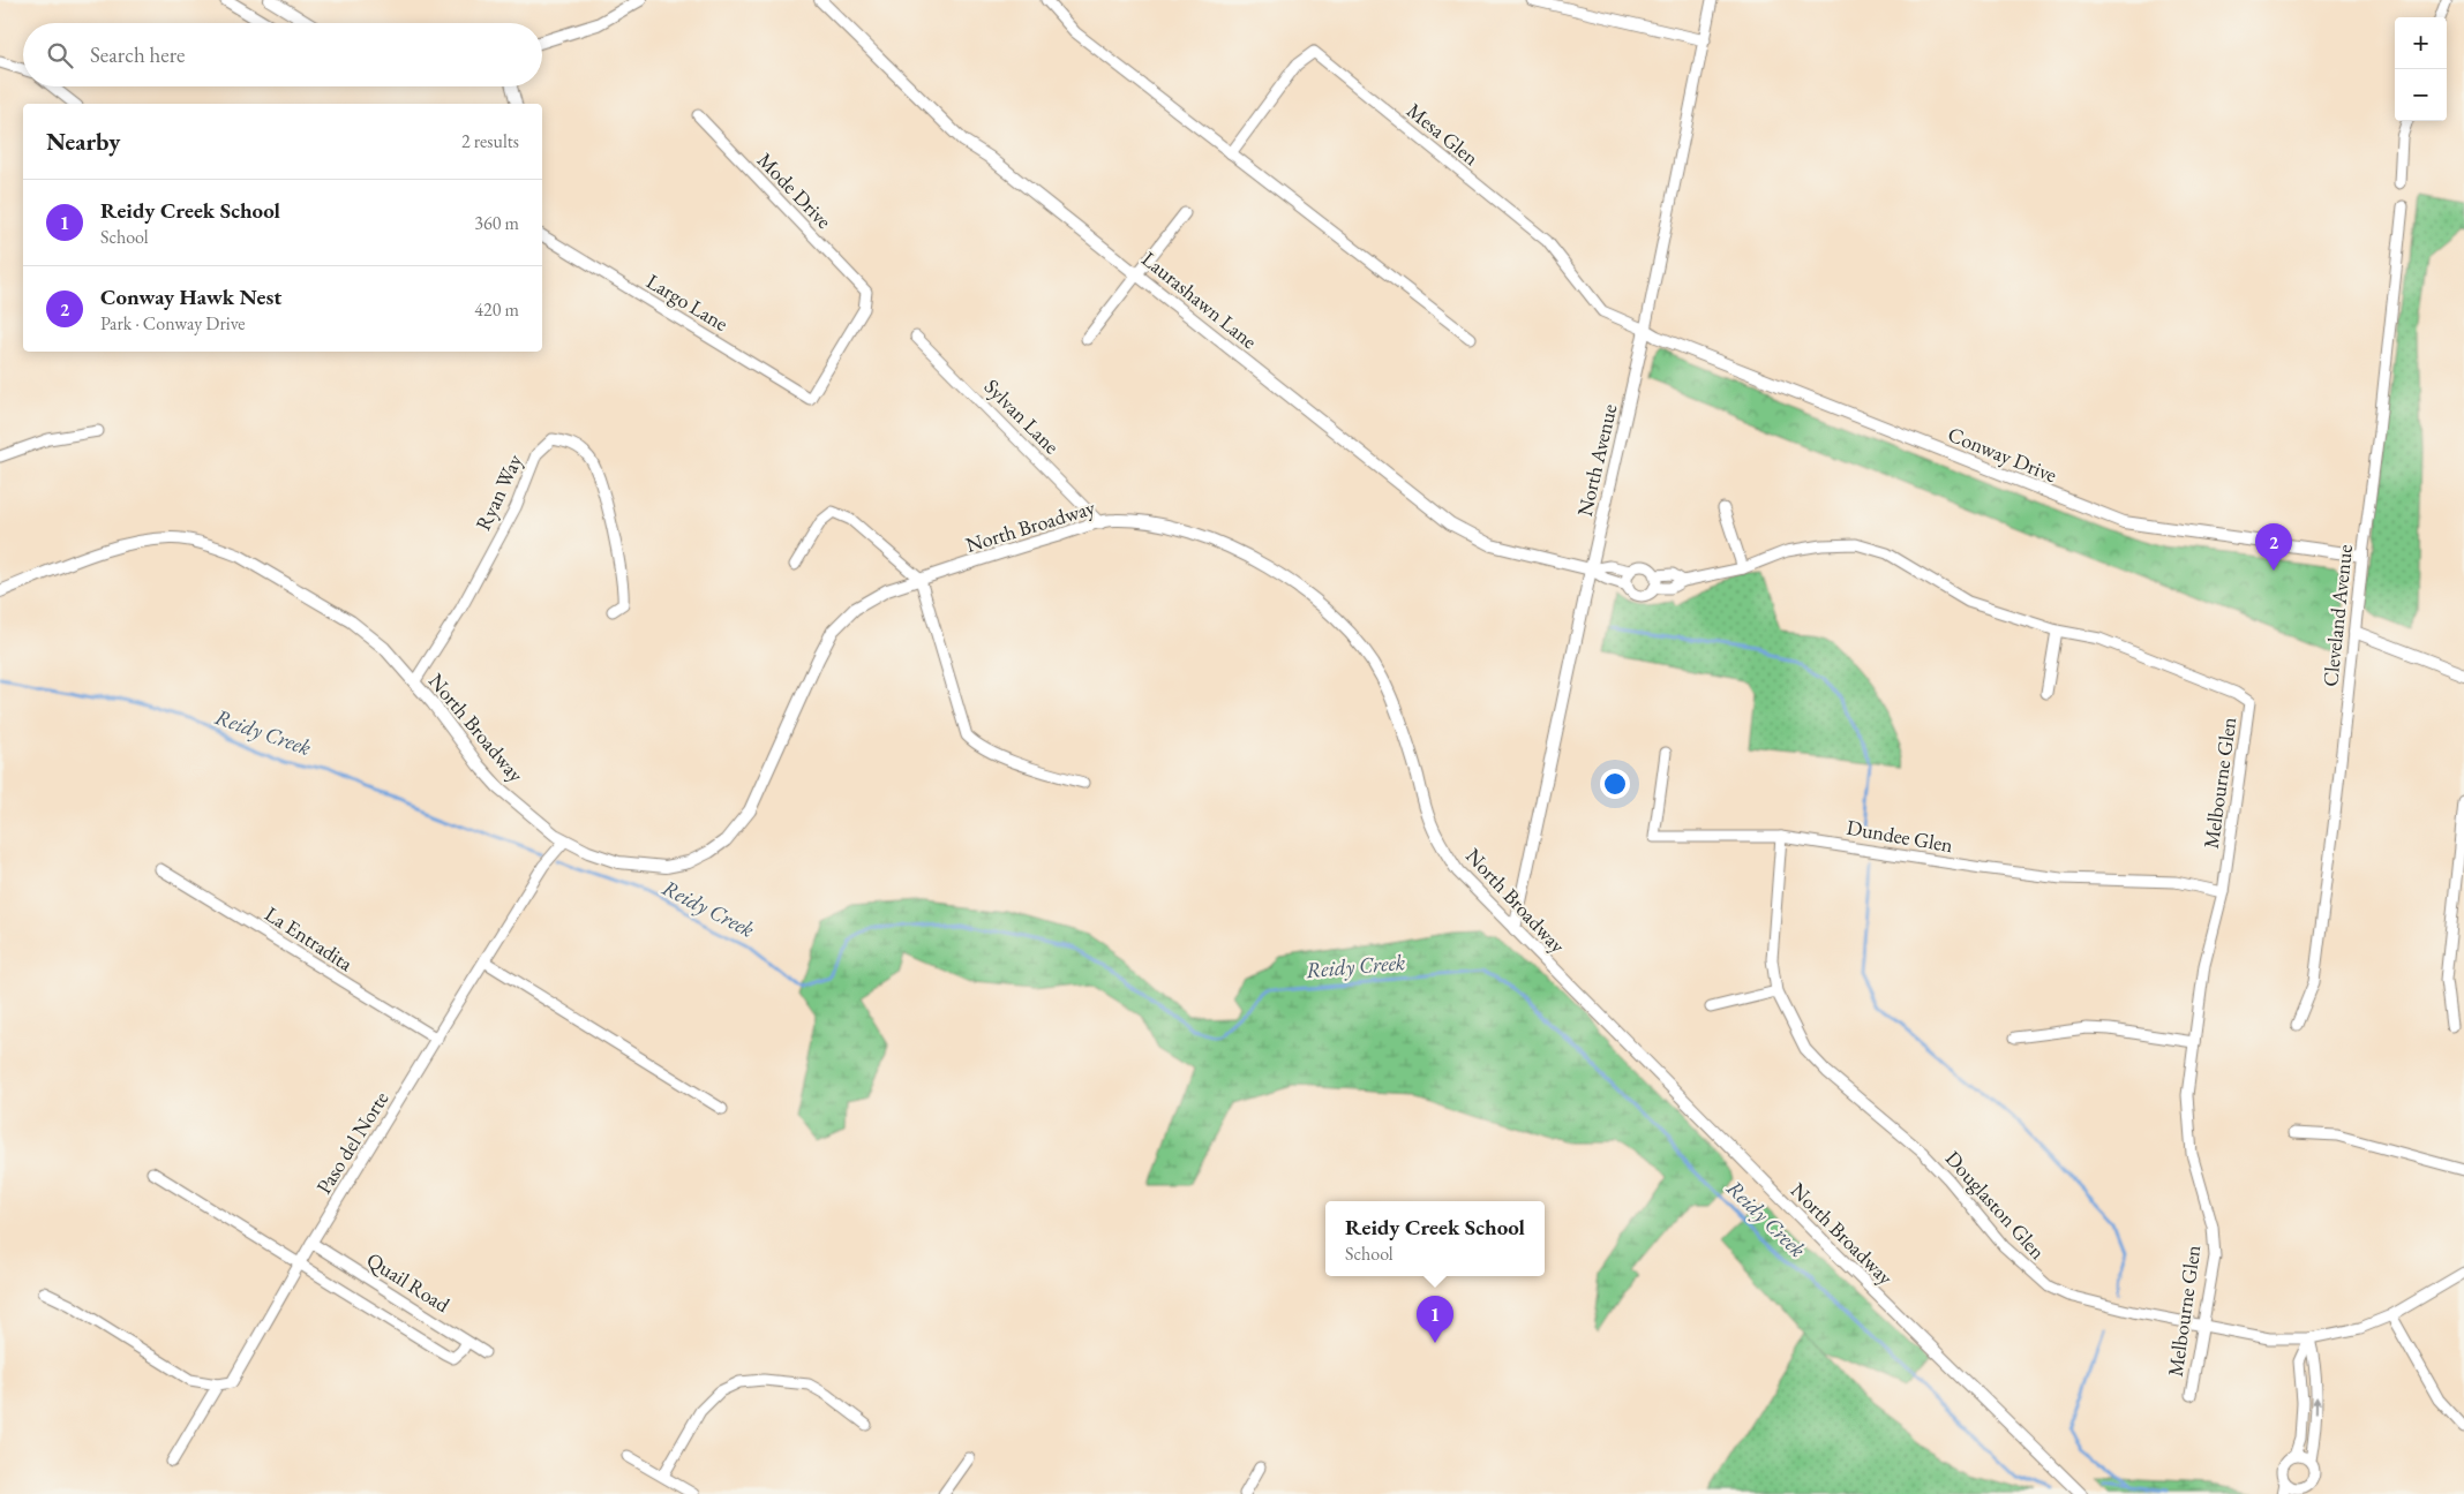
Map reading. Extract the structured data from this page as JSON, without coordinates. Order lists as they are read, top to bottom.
{
  "streets": {
    "street": [
      "Mesa Glen",
      "Mode Drive",
      "Laurashawn Lane",
      "Largo Lane",
      "Sylvan Lane",
      "Conway Drive",
      "North Avenue",
      "Ryan Way",
      "North Broadway",
      "Cleveland Avenue",
      "Melbourne Glen",
      "Dundee Glen",
      "La Entradita",
      "Paso del Norte",
      "Douglaston Glen",
      "Quail Road"
    ]
  },
  "crossings": [
    ["Mesa Glen", "Conway Drive"],
    ["Mesa Glen", "North Avenue"],
    ["Mode Drive", "Largo Lane"],
    ["Laurashawn Lane", "North Avenue"],
    ["Laurashawn Lane", "Melbourne Glen"],
    ["Sylvan Lane", "North Broadway"],
    ["Conway Drive", "North Avenue"],
    ["Conway Drive", "Cleveland Avenue"],
    ["North Avenue", "North Broadway"],
    ["North Avenue", "Melbourne Glen"],
    ["Ryan Way", "North Broadway"],
    ["North Broadway", "Paso del Norte"],
    ["Melbourne Glen", "Dundee Glen"],
    ["Melbourne Glen", "Douglaston Glen"],
    ["Dundee Glen", "Douglaston Glen"],
    ["La Entradita", "Paso del Norte"],
    ["Paso del Norte", "Quail Road"]
  ],
  "water": ["Reidy Creek"],
  "page": {
    "map_buttons": ["+", "−"],
    "search": "Search here",
    "heading": ["Nearby", "2 results"],
    "list": [
      {
        "mark": "1",
        "name": "Reidy Creek School",
        "note": "School",
        "value": "360 m"
      },
      {
        "mark": "2",
        "name": "Conway Hawk Nest",
        "note": "Park · Conway Drive",
        "value": "420 m"
      }
    ],
    "pins": ["2", "1"],
    "popup": ["Reidy Creek School", "School"]
  }
}
